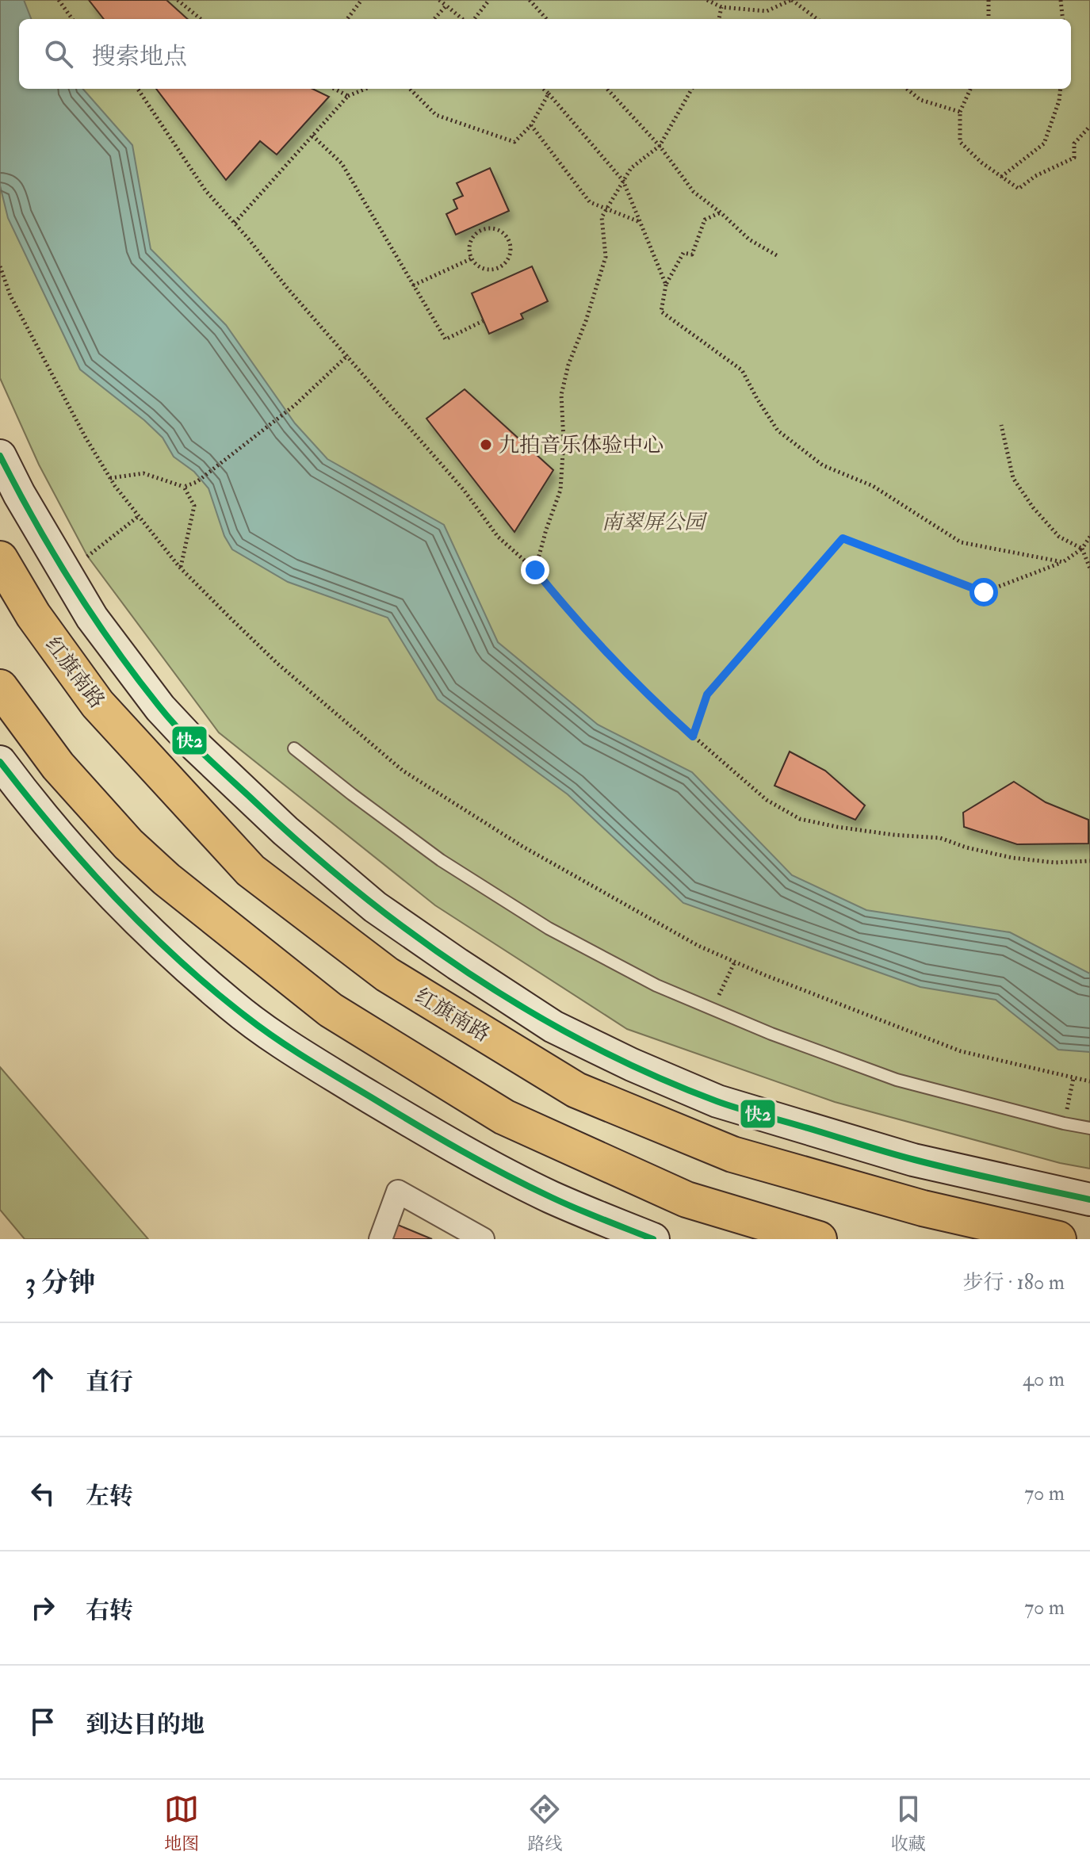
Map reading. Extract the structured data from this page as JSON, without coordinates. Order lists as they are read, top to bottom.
{
  "streets": {
    "highway": ["红旗南路"]
  },
  "parks": ["南翠屏公园"],
  "places": ["九拍音乐体验中心"],
  "lines": ["transit line 快2"],
  "page": {
    "search": "搜索地点",
    "heading": ["3 分钟", "步行 · 180 m"],
    "list": [
      ["直行", "40 m"],
      ["左转", "70 m"],
      ["右转", "70 m"],
      "到达目的地"
    ],
    "nav": ["地图", "路线", "收藏"]
  }
}
